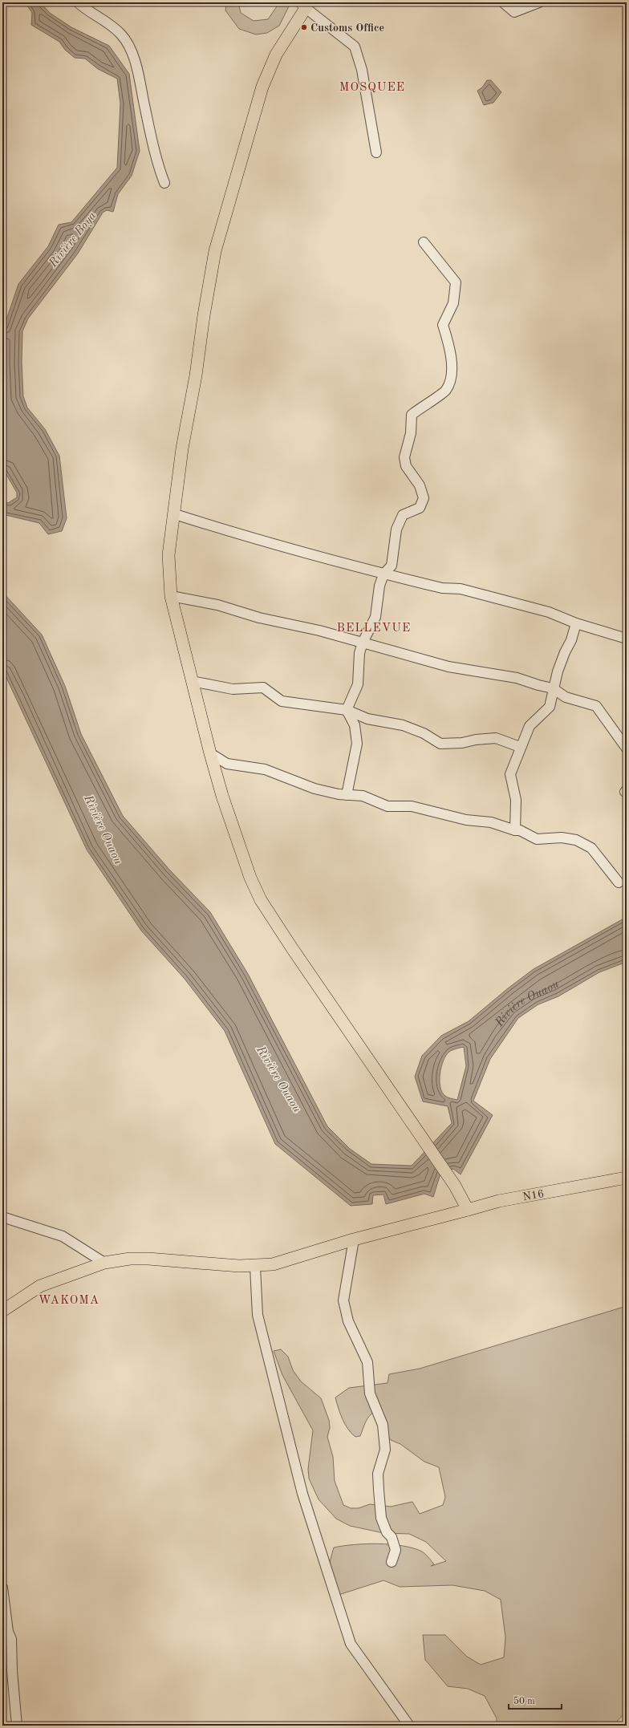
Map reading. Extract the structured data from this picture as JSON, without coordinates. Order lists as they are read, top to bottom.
{
  "streets": {
    "main road": ["N16"]
  },
  "districts": ["MOSQUEE", "BELLEVUE", "WAKOMA"],
  "water": ["Rivière Boya", "Rivière Ouaou"],
  "places": ["Customs Office"],
  "scale_bar": "50 m"
}
